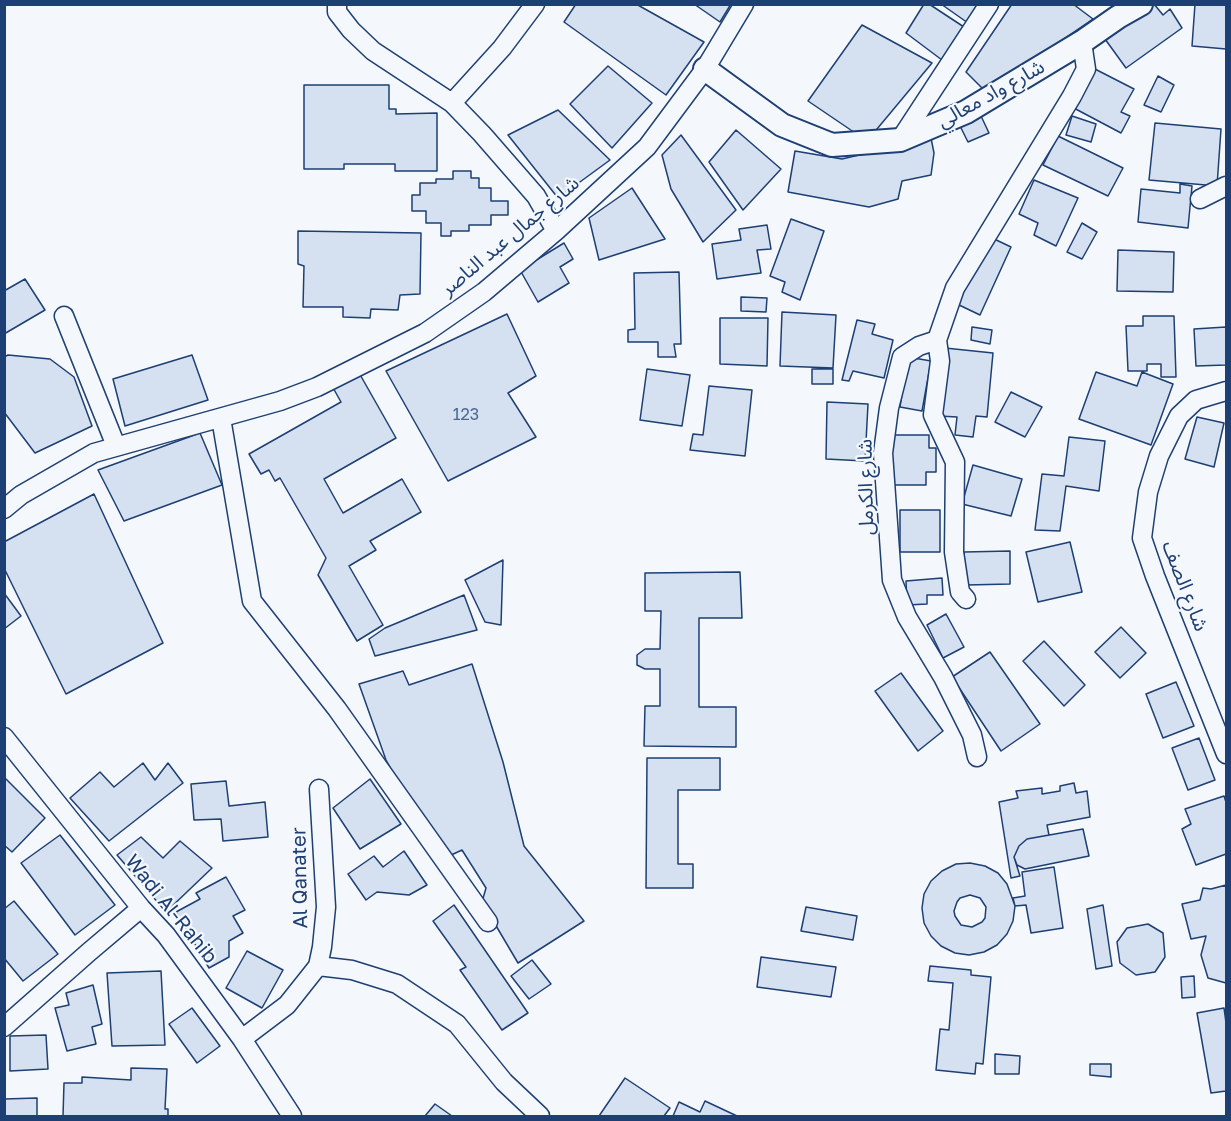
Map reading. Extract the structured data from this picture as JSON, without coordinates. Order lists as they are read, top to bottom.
{
  "streets": {
    "street": [
      "شارع واد معالي",
      "شارع جمال عبد الناصر",
      "شارع الكرمل",
      "شارع الصف",
      "Al Qanater",
      "Wadi Al-Rahib"
    ]
  },
  "crossings": [
    ["شارع واد معالي", "شارع جمال عبد الناصر"]
  ],
  "house_numbers": ["123"]
}
